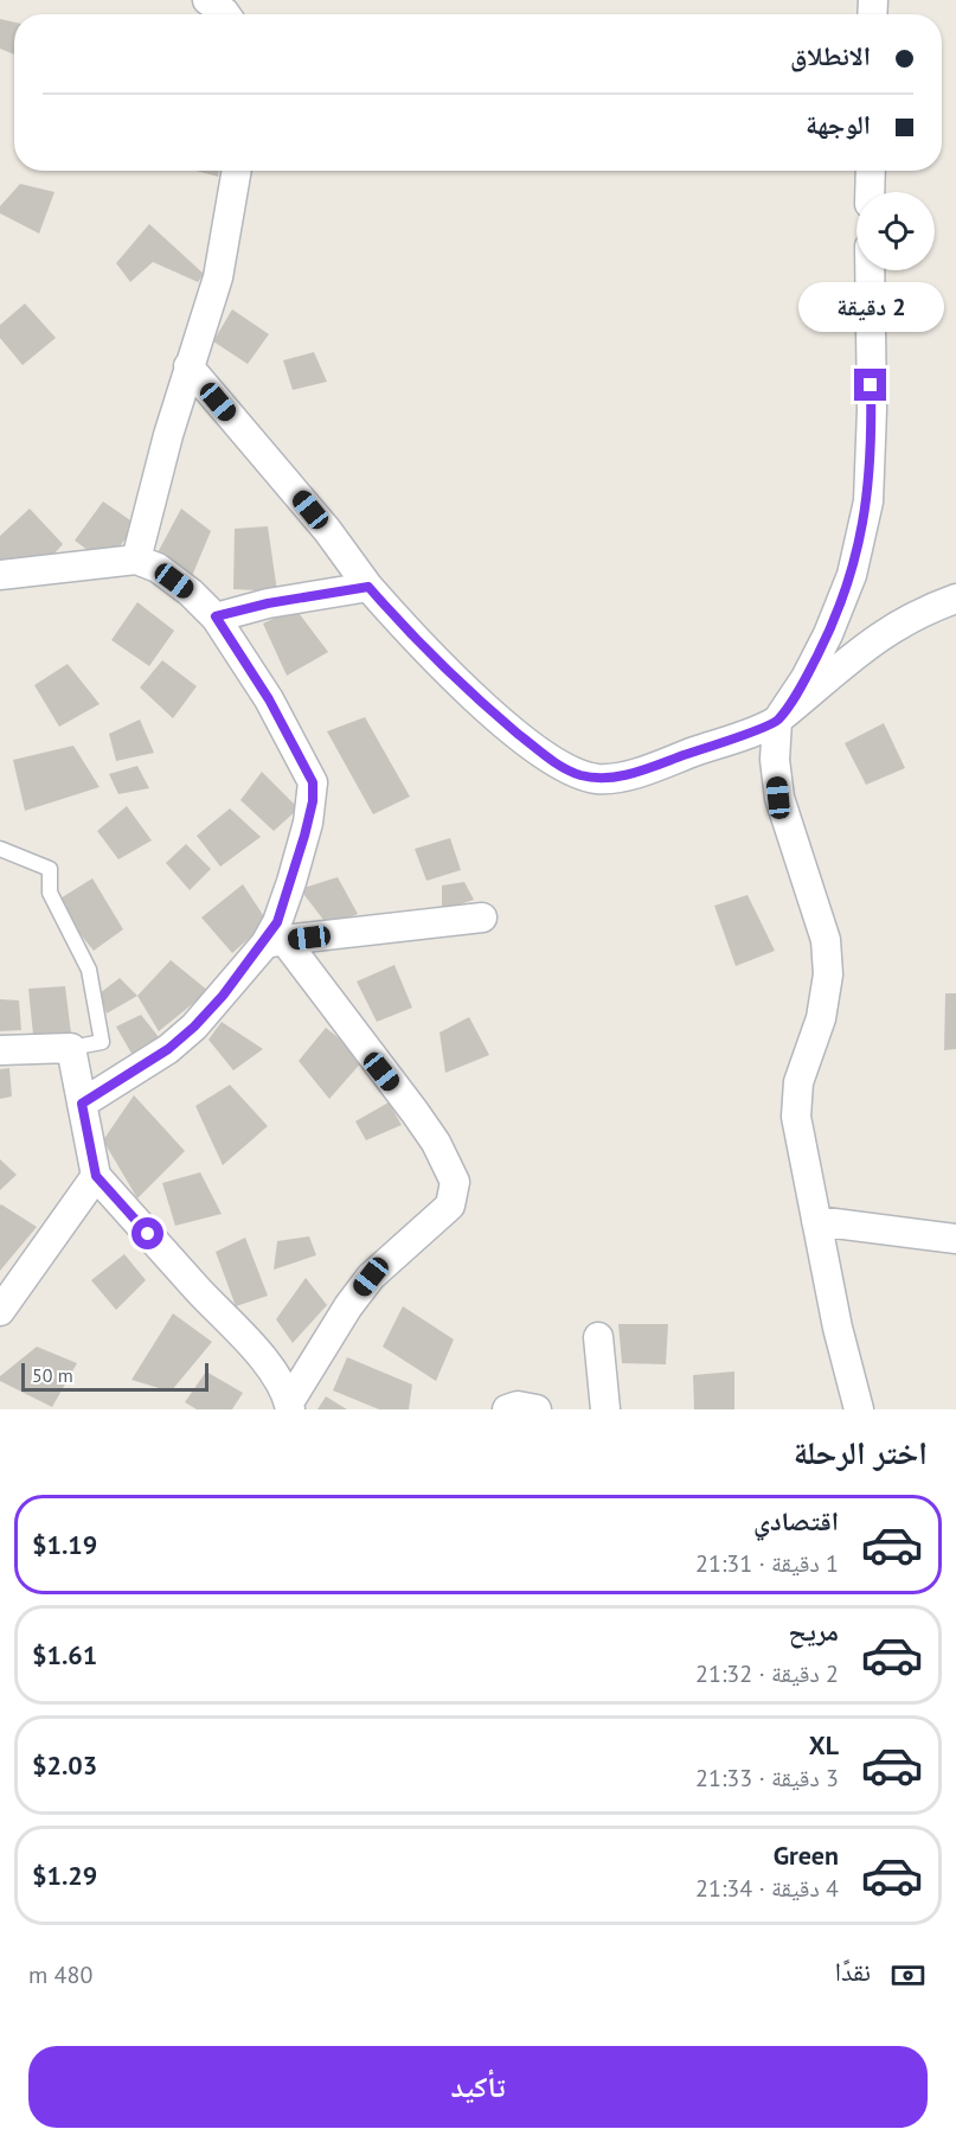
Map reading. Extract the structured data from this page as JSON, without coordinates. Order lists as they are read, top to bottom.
{
  "scale_bar": "50 m",
  "page": {
    "banner": ["الانطلاق", "الوجهة"],
    "bubble": "2 دقيقة",
    "scale": "50 m",
    "heading": "اختر الرحلة",
    "list": [
      {
        "name": "اقتصادي",
        "note": "1 دقيقة · 21:31",
        "value": "$1.19"
      },
      {
        "name": "مريح",
        "note": "2 دقيقة · 21:32",
        "value": "$1.61"
      },
      {
        "name": "XL",
        "note": "3 دقيقة · 21:33",
        "value": "$2.03"
      },
      {
        "name": "Green",
        "note": "4 دقيقة · 21:34",
        "value": "$1.29"
      }
    ],
    "pay": ["نقدًا", "480 m"],
    "buttons": "تأكيد"
  }
}
